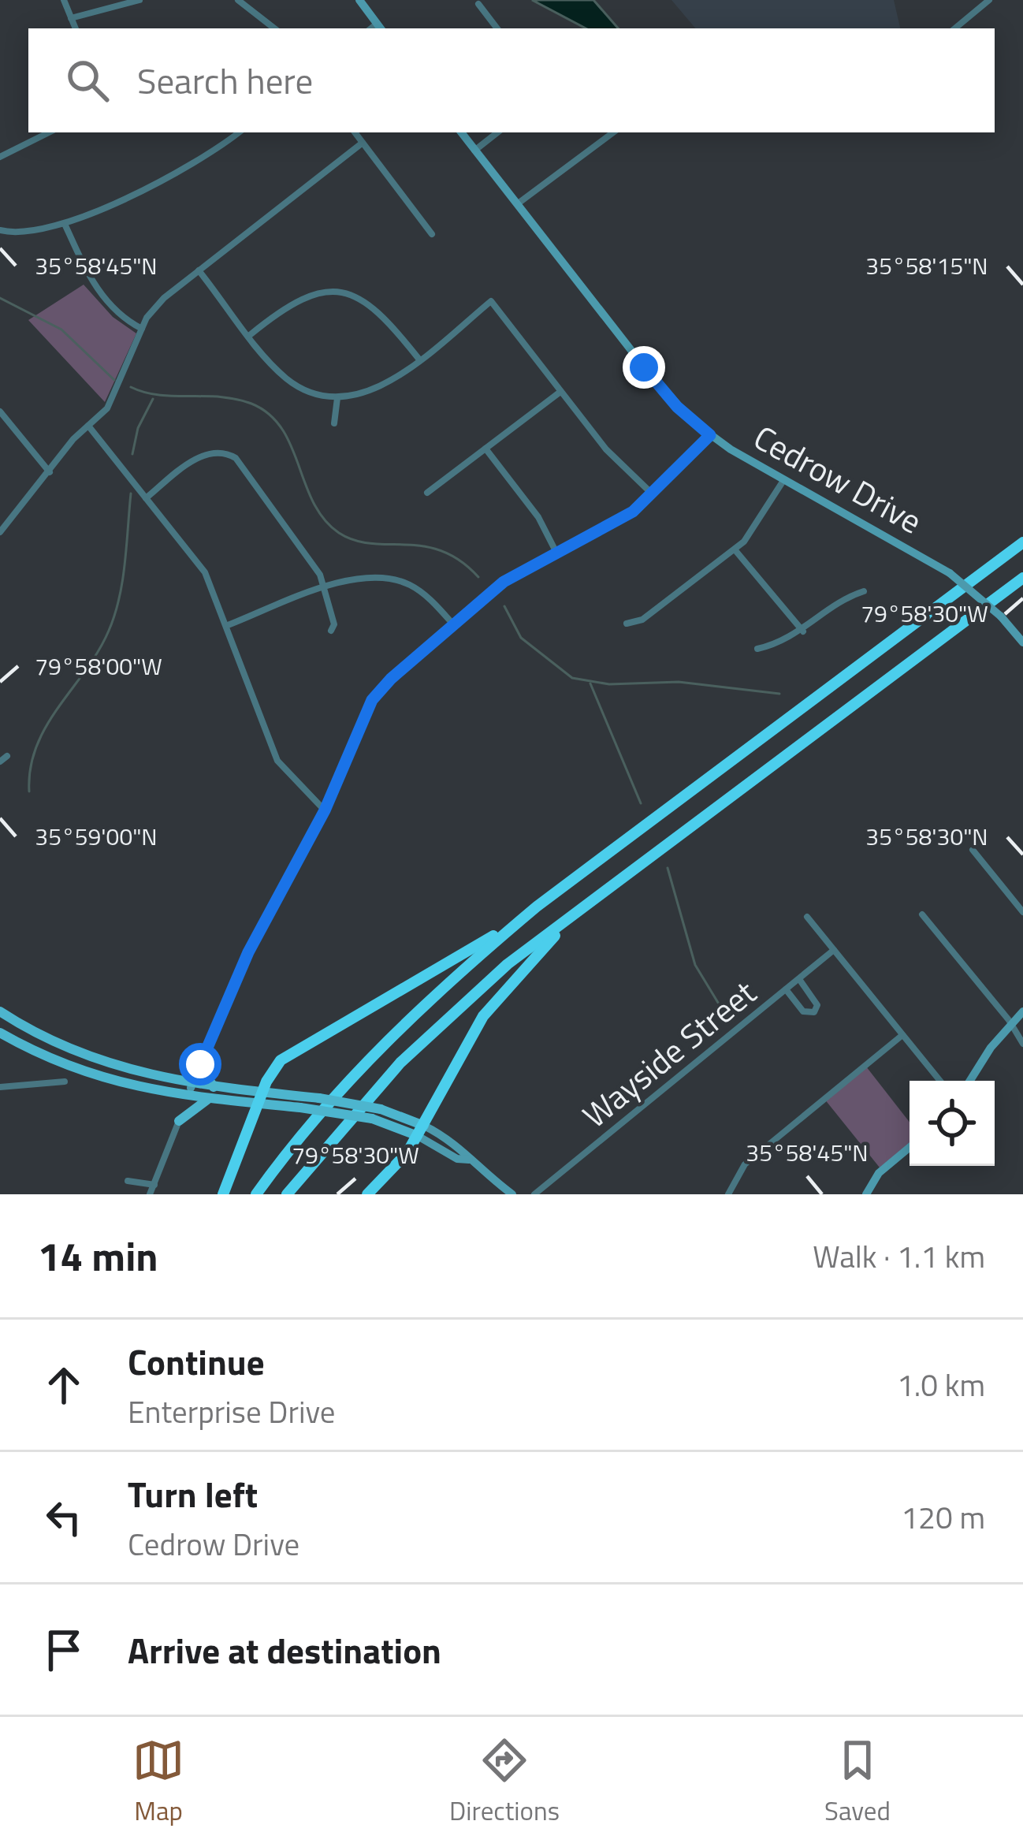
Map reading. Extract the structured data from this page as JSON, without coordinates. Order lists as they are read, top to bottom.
{
  "streets": {
    "street": ["Cedrow Drive", "Wayside Street"]
  },
  "page": {
    "search": "Search here",
    "heading": ["14 min", "Walk · 1.1 km"],
    "list": [
      ["Continue", "Enterprise Drive", "1.0 km"],
      ["Turn left", "Cedrow Drive", "120 m"],
      "Arrive at destination"
    ],
    "nav": ["Map", "Directions", "Saved"]
  },
  "coordinates": [
    "35°58'45\"N",
    "35°58'15\"N",
    "79°58'30\"W",
    "79°58'00\"W",
    "35°59'00\"N",
    "35°58'30\"N"
  ]
}
